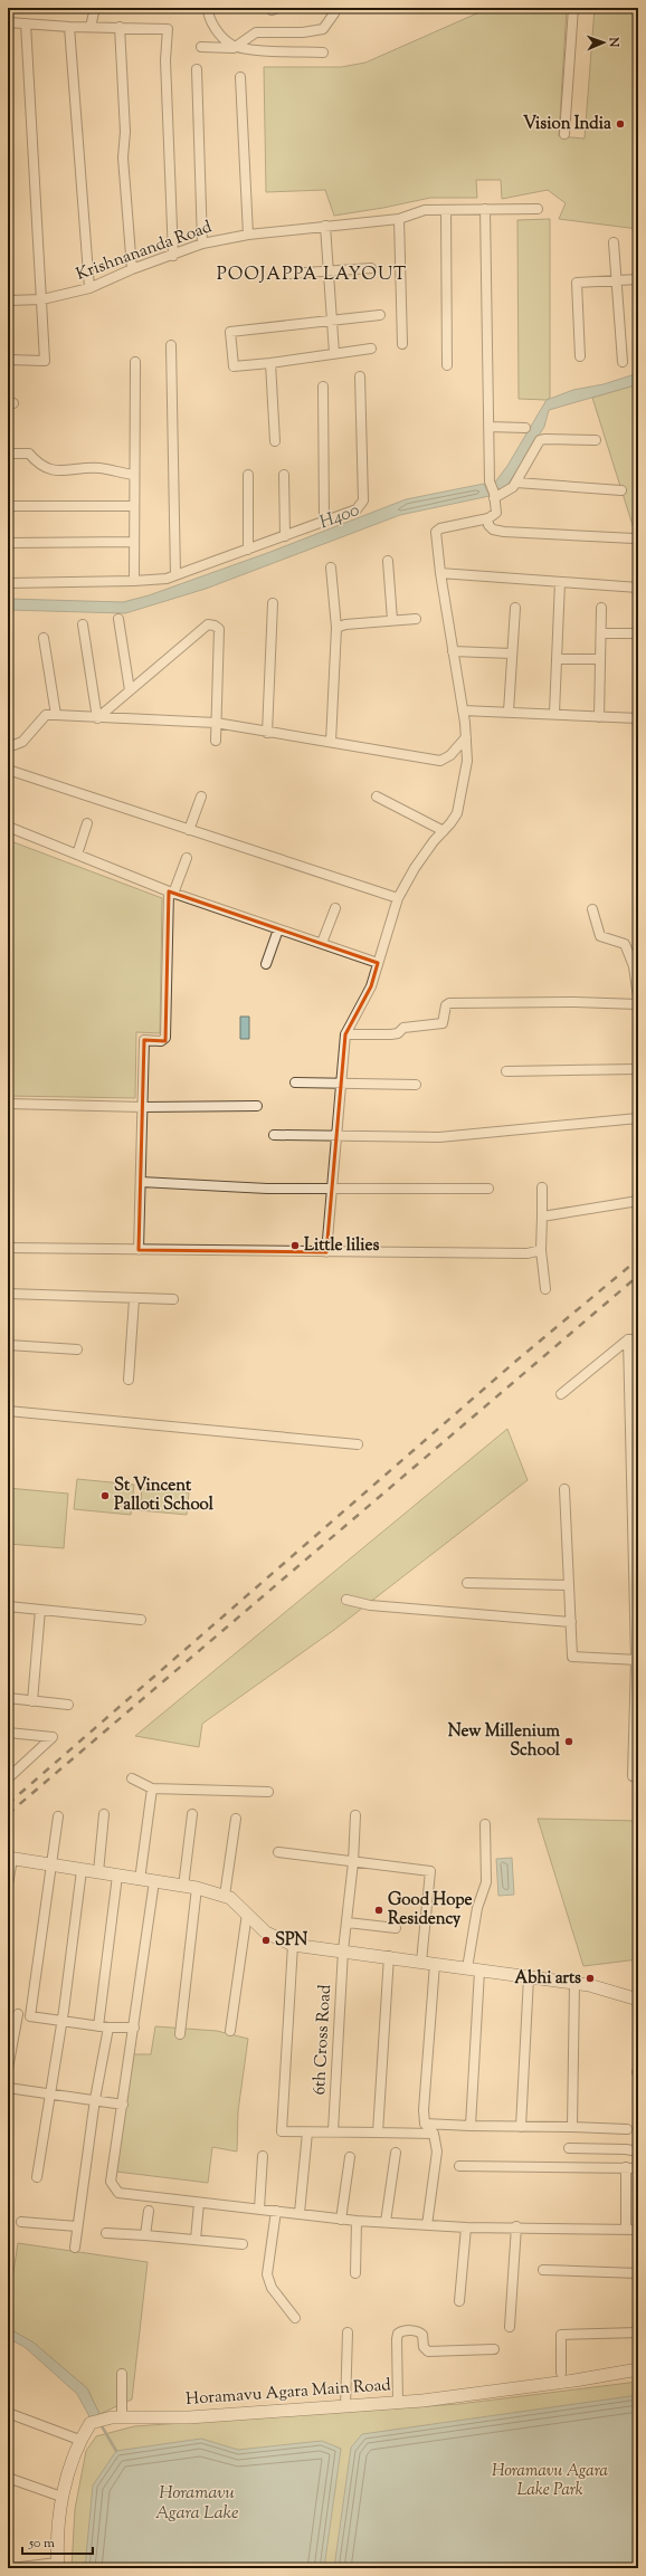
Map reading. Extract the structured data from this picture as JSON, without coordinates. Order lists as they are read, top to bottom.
{
  "streets": {
    "street": ["Krishnananda Road", "6th Cross Road", "Horamavu Agara Main Road"]
  },
  "districts": ["POOJAPPA LAYOUT"],
  "water": ["H400", "Horamavu Agara Lake"],
  "parks": ["Horamavu Agara Lake Park"],
  "places": [
    "Vision India",
    "Little lilies",
    "St Vincent Palloti School",
    "New Millenium School",
    "Good Hope Residency",
    "SPN",
    "Abhi arts"
  ],
  "scale_bar": "50 m",
  "north": "right"
}
